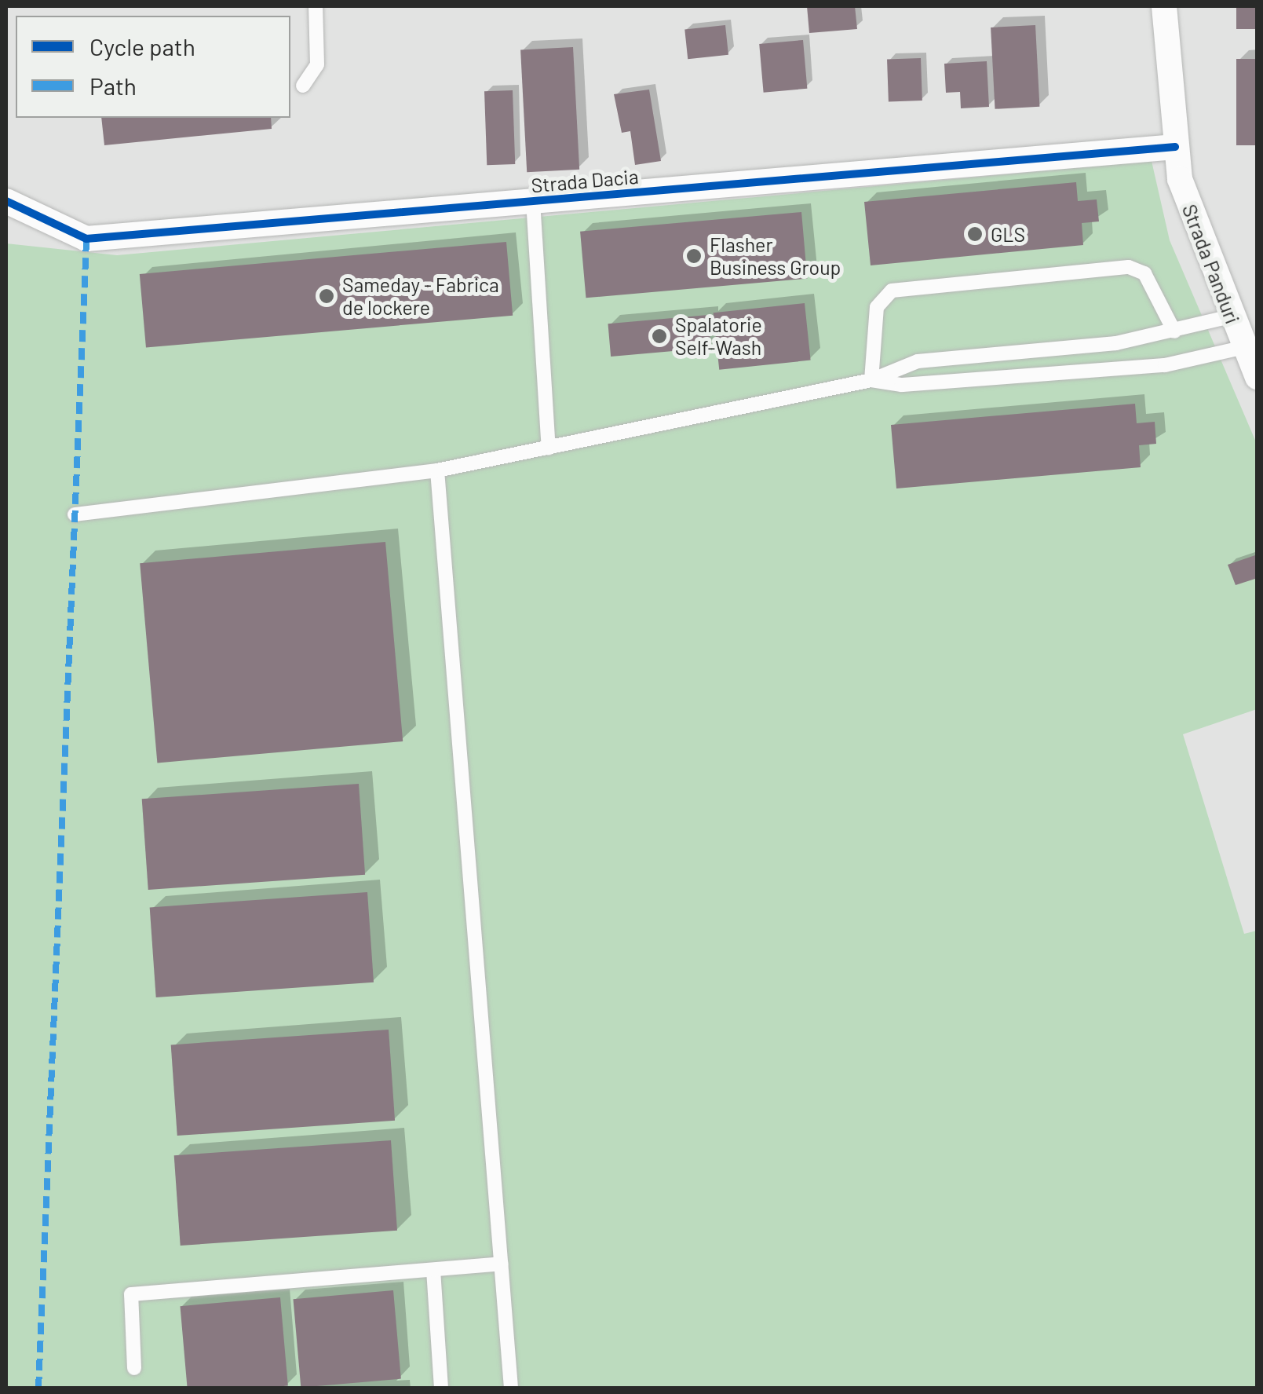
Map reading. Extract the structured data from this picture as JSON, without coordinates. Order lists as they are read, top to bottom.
{
  "streets": {
    "street": ["Strada Dacia", "Strada Panduri"]
  },
  "crossings": [
    ["Strada Dacia", "Strada Panduri"]
  ],
  "places": [
    "GLS",
    "Flasher Business Group",
    "Sameday - Fabrica de lockere",
    "Spalatorie Self-Wash"
  ],
  "legend": ["Cycle path", "Path"]
}
